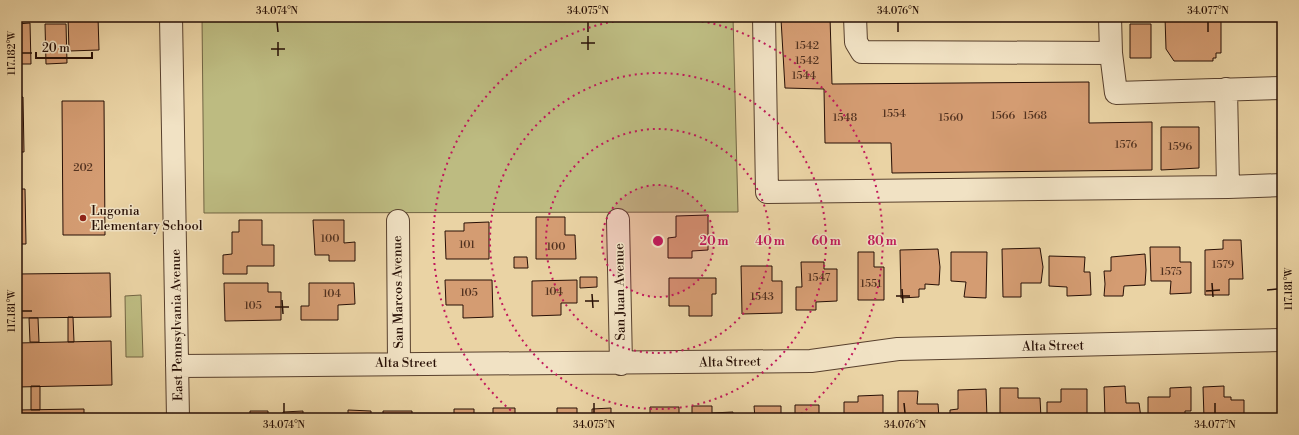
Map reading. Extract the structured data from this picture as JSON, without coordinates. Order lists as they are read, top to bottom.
{
  "streets": {
    "street": [
      "San Marcos Avenue",
      "San Juan Avenue",
      "East Pennsylvania Avenue",
      "Alta Street"
    ]
  },
  "crossings": [
    ["San Marcos Avenue", "Alta Street"],
    ["San Juan Avenue", "Alta Street"],
    ["East Pennsylvania Avenue", "Alta Street"]
  ],
  "places": ["Lugonia Elementary School"],
  "house_numbers": [
    "1542",
    "1542",
    "1544",
    "1554",
    "1566",
    "1568",
    "1548",
    "1560",
    "1576",
    "1596",
    "202",
    "100",
    "101",
    "100",
    "1579",
    "1575",
    "1547",
    "1551",
    "104",
    "105",
    "104",
    "1543",
    "105"
  ],
  "scale_bar": "20 m",
  "coordinates": [
    "34.074°N",
    "34.075°N",
    "34.076°N",
    "34.077°N",
    "117.182°W",
    "117.181°W"
  ],
  "rings": [
    "20 m",
    "40 m",
    "60 m",
    "80 m"
  ]
}
